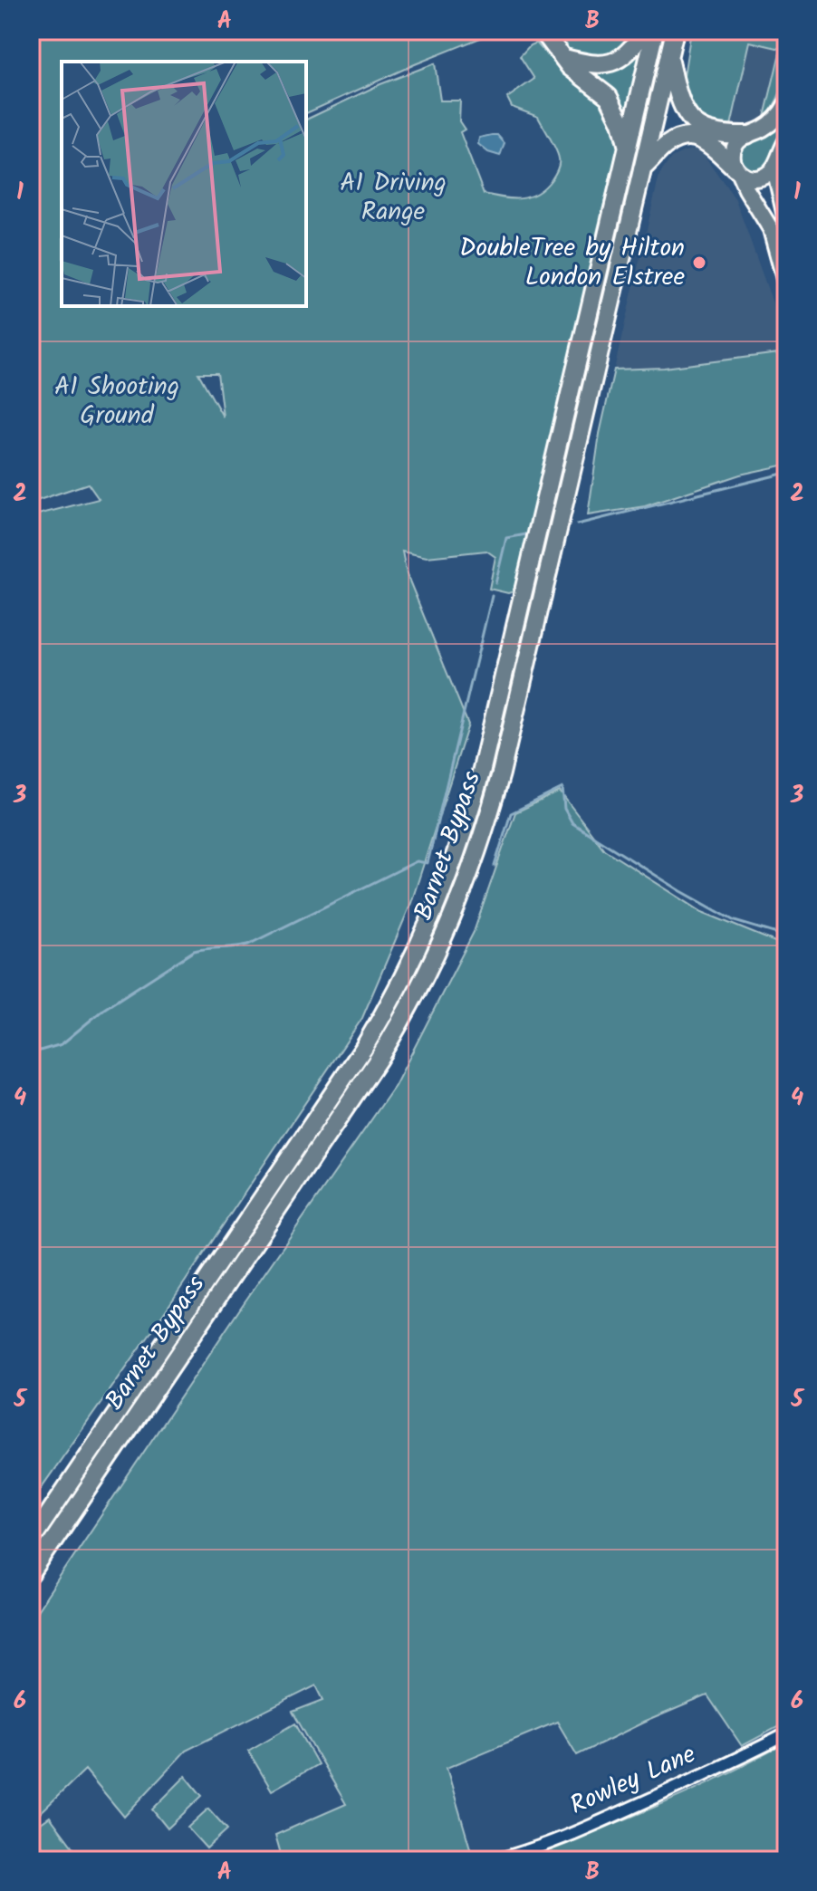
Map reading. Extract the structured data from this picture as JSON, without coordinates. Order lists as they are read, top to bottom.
{
  "streets": {
    "highway": ["Barnet Bypass"],
    "street": ["Rowley Lane"]
  },
  "parks": ["A1 Driving Range", "A1 Shooting Ground"],
  "places": ["DoubleTree by Hilton London Elstree"],
  "grid": {
    "columns": ["A", "B"],
    "rows": [
      "1",
      "2",
      "3",
      "4",
      "5",
      "6"
    ]
  }
}
